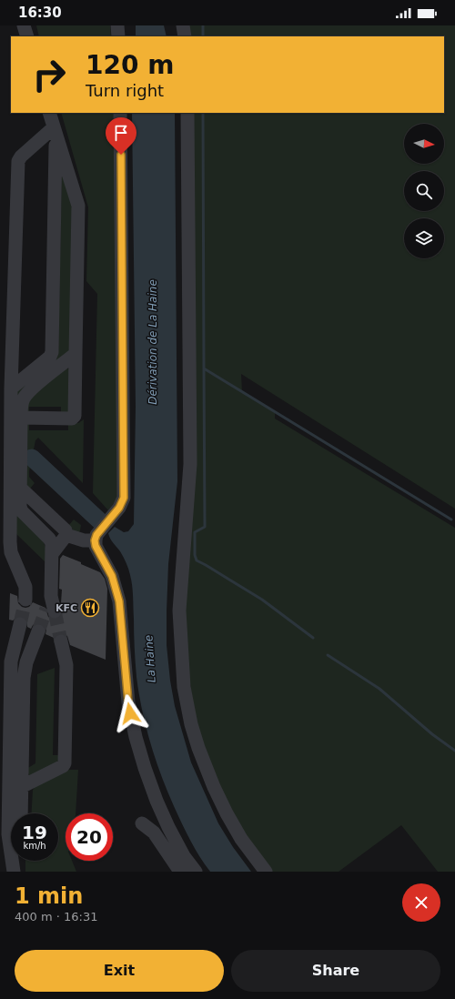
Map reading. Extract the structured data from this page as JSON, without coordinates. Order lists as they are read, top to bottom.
{
  "water": ["Dérivation de La Haine", "La Haine"],
  "places": {
    "restaurant": ["KFC"]
  },
  "north": "right",
  "page": {
    "status": "16:30",
    "turn": ["120 m", "Turn right"],
    "speed": "19 km/h",
    "limit": "20",
    "heading": ["1 min", "400 m · 16:31"],
    "buttons": ["Exit", "Share"]
  }
}
